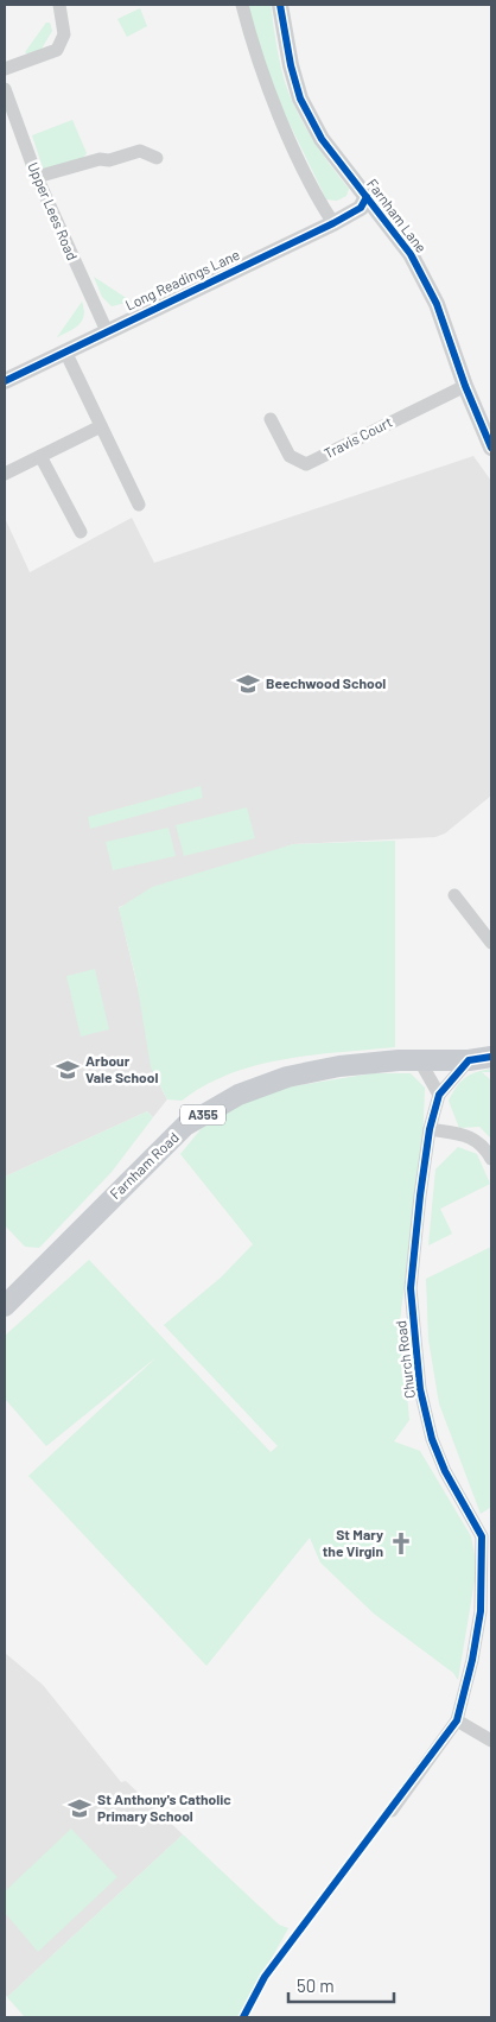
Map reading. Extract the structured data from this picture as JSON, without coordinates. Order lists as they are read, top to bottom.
{
  "streets": {
    "main road": ["A355", "Farnham Road"],
    "street": [
      "Upper Lees Road",
      "Farnham Lane",
      "Long Readings Lane",
      "Travis Court",
      "Church Road"
    ]
  },
  "crossings": [
    ["Upper Lees Road", "Long Readings Lane"],
    ["Farnham Lane", "Long Readings Lane"],
    ["Farnham Lane", "Travis Court"],
    ["Farnham Road", "Church Road"]
  ],
  "places": {
    "school or university": ["Beechwood School", "Arbour Vale School", "St Anthony's Catholic Primary School"],
    "church": ["St Mary the Virgin"]
  },
  "scale_bar": "50 m"
}
